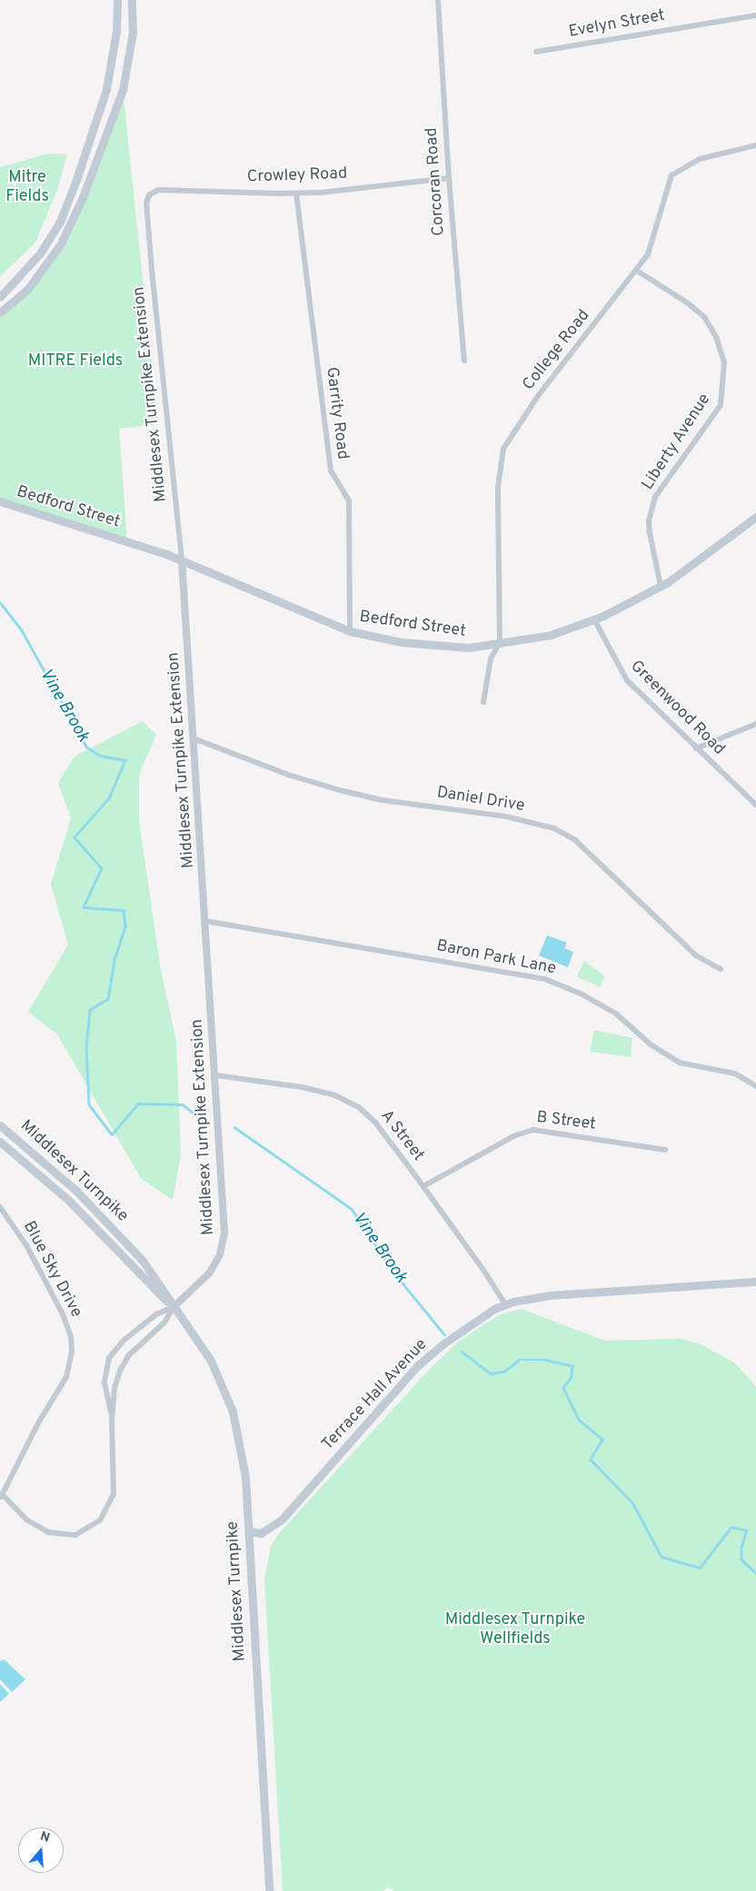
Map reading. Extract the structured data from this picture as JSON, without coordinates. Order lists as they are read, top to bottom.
{
  "streets": {
    "main road": ["Bedford Street", "Middlesex Turnpike", "Terrace Hall Avenue"],
    "street": [
      "Evelyn Street",
      "Crowley Road",
      "Corcoran Road",
      "College Road",
      "Middlesex Turnpike Extension",
      "Garrity Road",
      "Liberty Avenue",
      "Greenwood Road",
      "Daniel Drive",
      "Baron Park Lane",
      "B Street",
      "A Street",
      "Blue Sky Drive"
    ]
  },
  "crossings": [
    ["Crowley Road", "Corcoran Road"],
    ["Crowley Road", "Middlesex Turnpike Extension"],
    ["Crowley Road", "Garrity Road"],
    ["College Road", "Liberty Avenue"],
    ["College Road", "Bedford Street"],
    ["Middlesex Turnpike Extension", "Bedford Street"],
    ["Middlesex Turnpike Extension", "Daniel Drive"],
    ["Middlesex Turnpike Extension", "Baron Park Lane"],
    ["Middlesex Turnpike Extension", "A Street"],
    ["Middlesex Turnpike Extension", "Middlesex Turnpike"],
    ["Middlesex Turnpike Extension", "Blue Sky Drive"],
    ["Garrity Road", "Bedford Street"],
    ["Liberty Avenue", "Bedford Street"],
    ["Bedford Street", "Greenwood Road"],
    ["B Street", "A Street"],
    ["A Street", "Terrace Hall Avenue"],
    ["Middlesex Turnpike", "Blue Sky Drive"],
    ["Middlesex Turnpike", "Terrace Hall Avenue"]
  ],
  "water": ["Vine Brook"],
  "parks": ["Mitre Fields", "MITRE Fields", "Middlesex Turnpike Wellfields"],
  "north": "top"
}
